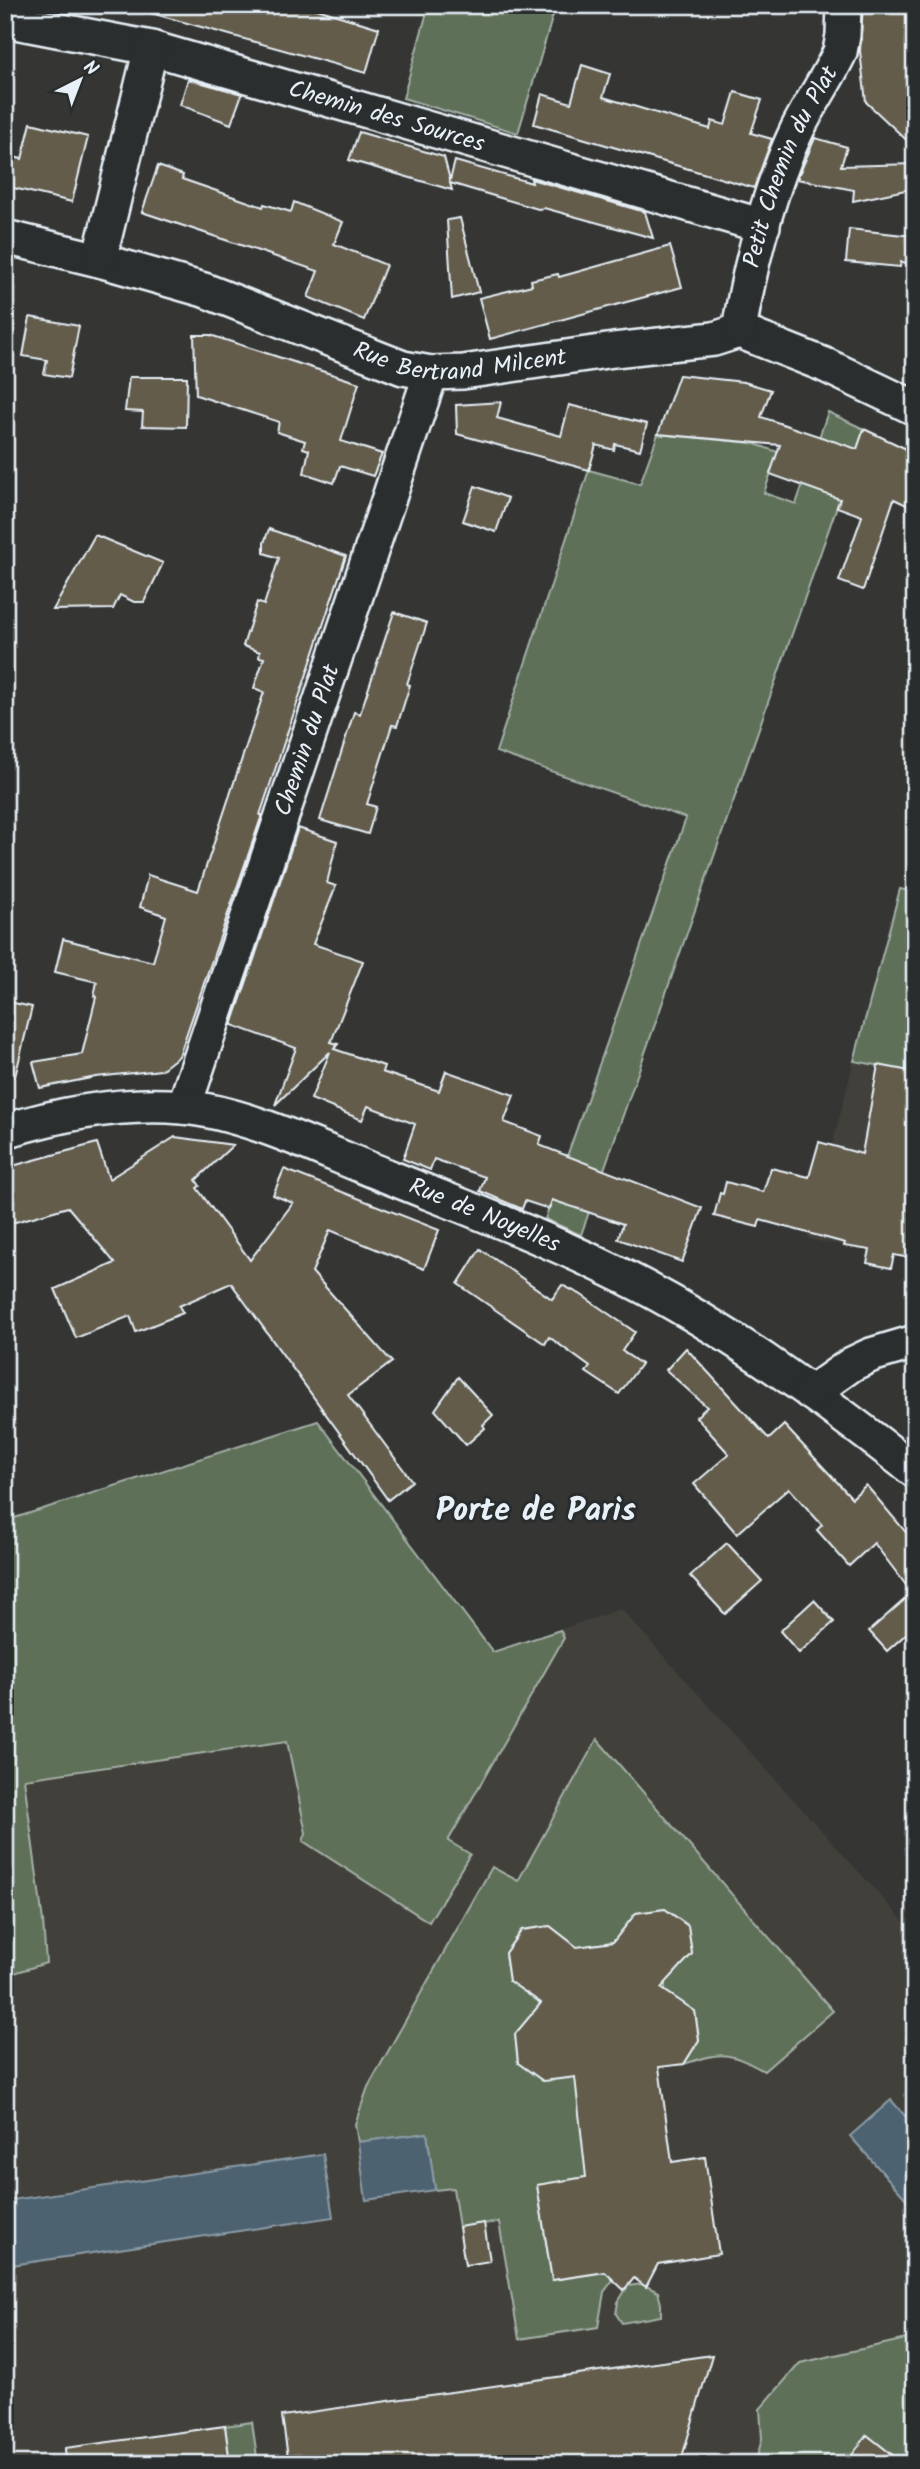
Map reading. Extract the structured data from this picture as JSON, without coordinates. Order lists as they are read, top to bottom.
{
  "streets": {
    "street": [
      "Chemin des Sources",
      "Petit Chemin du Plat",
      "Rue Bertrand Milcent",
      "Chemin du Plat",
      "Rue de Noyelles"
    ]
  },
  "crossings": [
    ["Chemin des Sources", "Petit Chemin du Plat"],
    ["Petit Chemin du Plat", "Rue Bertrand Milcent"],
    ["Rue Bertrand Milcent", "Chemin du Plat"],
    ["Chemin du Plat", "Rue de Noyelles"]
  ],
  "districts": ["Porte de Paris"],
  "north": "top right"
}
